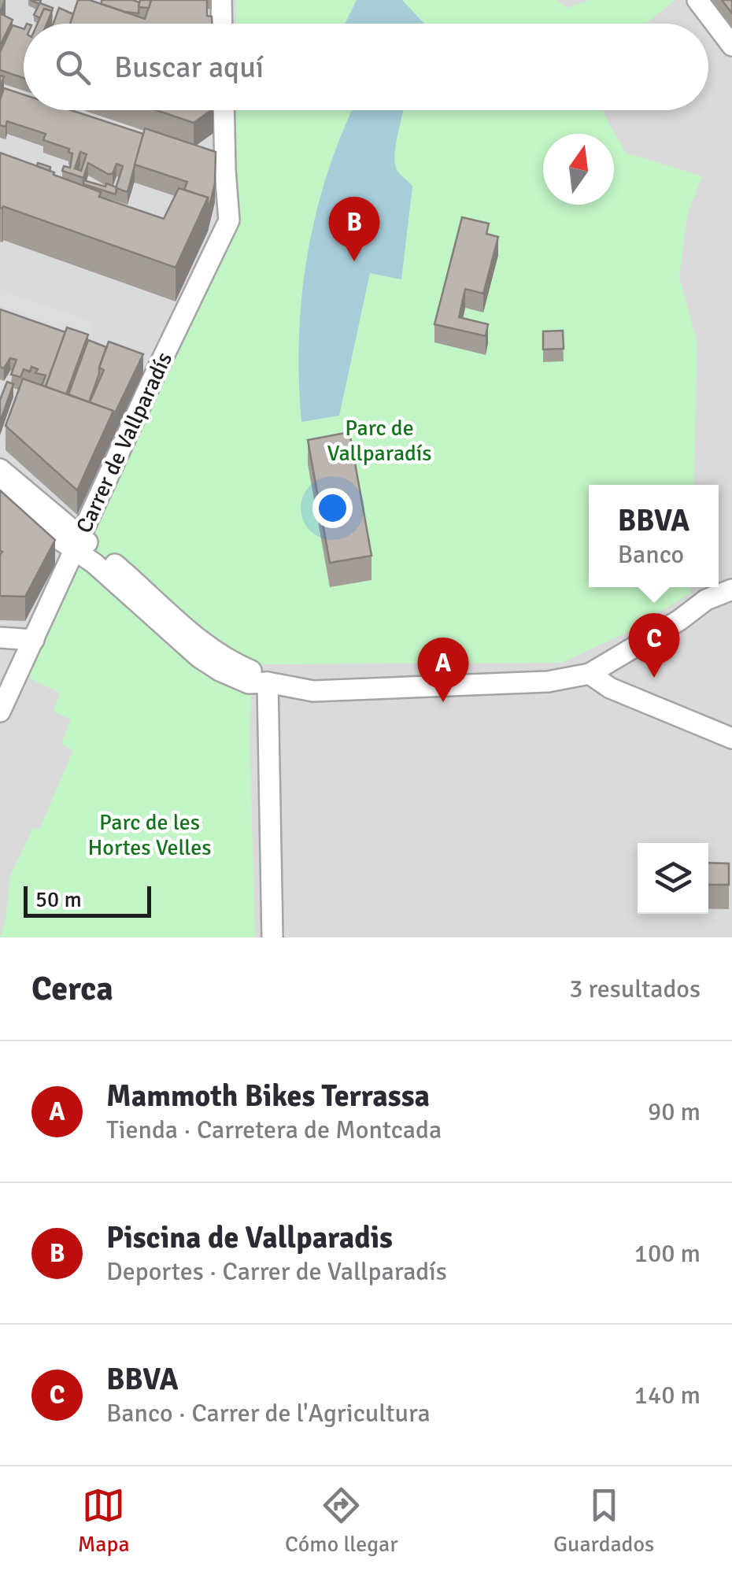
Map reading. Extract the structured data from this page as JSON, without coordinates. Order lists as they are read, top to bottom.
{
  "streets": {
    "street": ["Carrer de Vallparadís"]
  },
  "parks": ["Parc de Vallparadís", "Parc de les Hortes Velles"],
  "scale_bar": "50 m",
  "north": "top",
  "page": {
    "search": "Buscar aquí",
    "pins": ["B", "C", "A"],
    "popup": ["BBVA", "Banco"],
    "scale": "50 m",
    "heading": ["Cerca", "3 resultados"],
    "list": [
      {
        "mark": "A",
        "name": "Mammoth Bikes Terrassa",
        "note": "Tienda · Carretera de Montcada",
        "value": "90 m"
      },
      {
        "mark": "B",
        "name": "Piscina de Vallparadis",
        "note": "Deportes · Carrer de Vallparadís",
        "value": "100 m"
      },
      {
        "mark": "C",
        "name": "BBVA",
        "note": "Banco · Carrer de l'Agricultura",
        "value": "140 m"
      }
    ],
    "nav": ["Mapa", "Cómo llegar", "Guardados"]
  }
}
